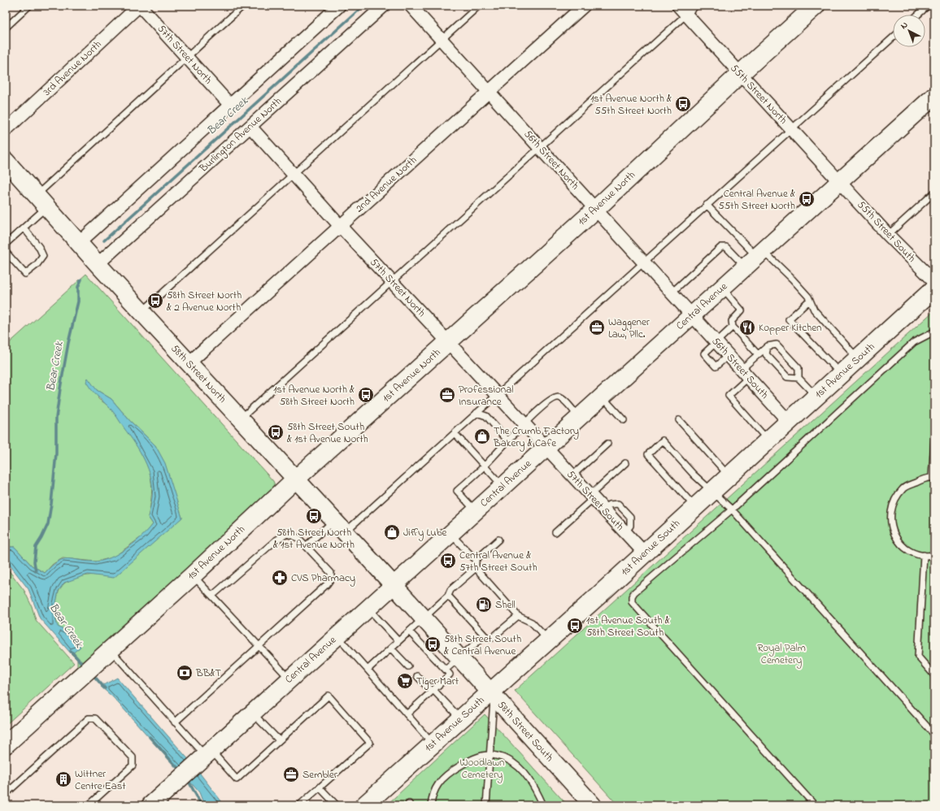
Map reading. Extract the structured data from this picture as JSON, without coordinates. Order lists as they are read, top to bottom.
{
  "streets": {
    "main road": [
      "1st Avenue North",
      "Central Avenue",
      "1st Avenue South",
      "58th Street North",
      "58th Street South"
    ],
    "street": [
      "57th Street North",
      "3rd Avenue North",
      "55th Street North",
      "Burlington Avenue North",
      "56th Street North",
      "2nd Avenue North",
      "55th Street South",
      "56th Street South",
      "57th Street South"
    ]
  },
  "crossings": [
    ["57th Street North", "3rd Avenue North"],
    ["57th Street North", "Burlington Avenue North"],
    ["57th Street North", "2nd Avenue North"],
    ["57th Street North", "1st Avenue North"],
    ["57th Street North", "Central Avenue"],
    ["57th Street North", "57th Street South"],
    ["55th Street North", "1st Avenue North"],
    ["55th Street North", "55th Street South"],
    ["55th Street North", "Central Avenue"],
    ["Burlington Avenue North", "58th Street North"],
    ["56th Street North", "2nd Avenue North"],
    ["56th Street North", "1st Avenue North"],
    ["56th Street North", "Central Avenue"],
    ["56th Street North", "56th Street South"],
    ["2nd Avenue North", "58th Street North"],
    ["1st Avenue North", "58th Street North"],
    ["55th Street South", "Central Avenue"],
    ["Central Avenue", "56th Street South"],
    ["Central Avenue", "58th Street North"],
    ["Central Avenue", "57th Street South"],
    ["Central Avenue", "58th Street South"],
    ["56th Street South", "1st Avenue South"],
    ["1st Avenue South", "57th Street South"],
    ["1st Avenue South", "58th Street South"],
    ["58th Street North", "58th Street South"]
  ],
  "water": ["Bear Creek"],
  "parks": ["Royal Palm Cemetery", "Woodlawn Cemetery"],
  "places": {
    "bus stop": [
      "1st Avenue North & 55th Street North",
      "Central Avenue & 55th Street North",
      "58th Street North & 2 Avenue North",
      "1st Avenue North & 58th Street North",
      "58th Street South & 1st Avenue North",
      "58th Street North & 1st Avenue North",
      "Central Avenue & 57th Street South",
      "1st Avenue South & 58th Street South",
      "58th Street South & Central Avenue"
    ],
    "office": ["Waggener Law, Pllc.", "Professional Insurance", "Sembler"],
    "restaurant": ["Kopper Kitchen"],
    "shop": ["The Crumb Factory Bakery & Cafe", "Jiffy Lube"],
    "pharmacy": ["CVS Pharmacy"],
    "fuel station": ["Shell"],
    "bank": ["BB&T"],
    "supermarket": ["Tiger Mart"],
    "building": ["Wittner Centre East"]
  },
  "north": "top left"
}
